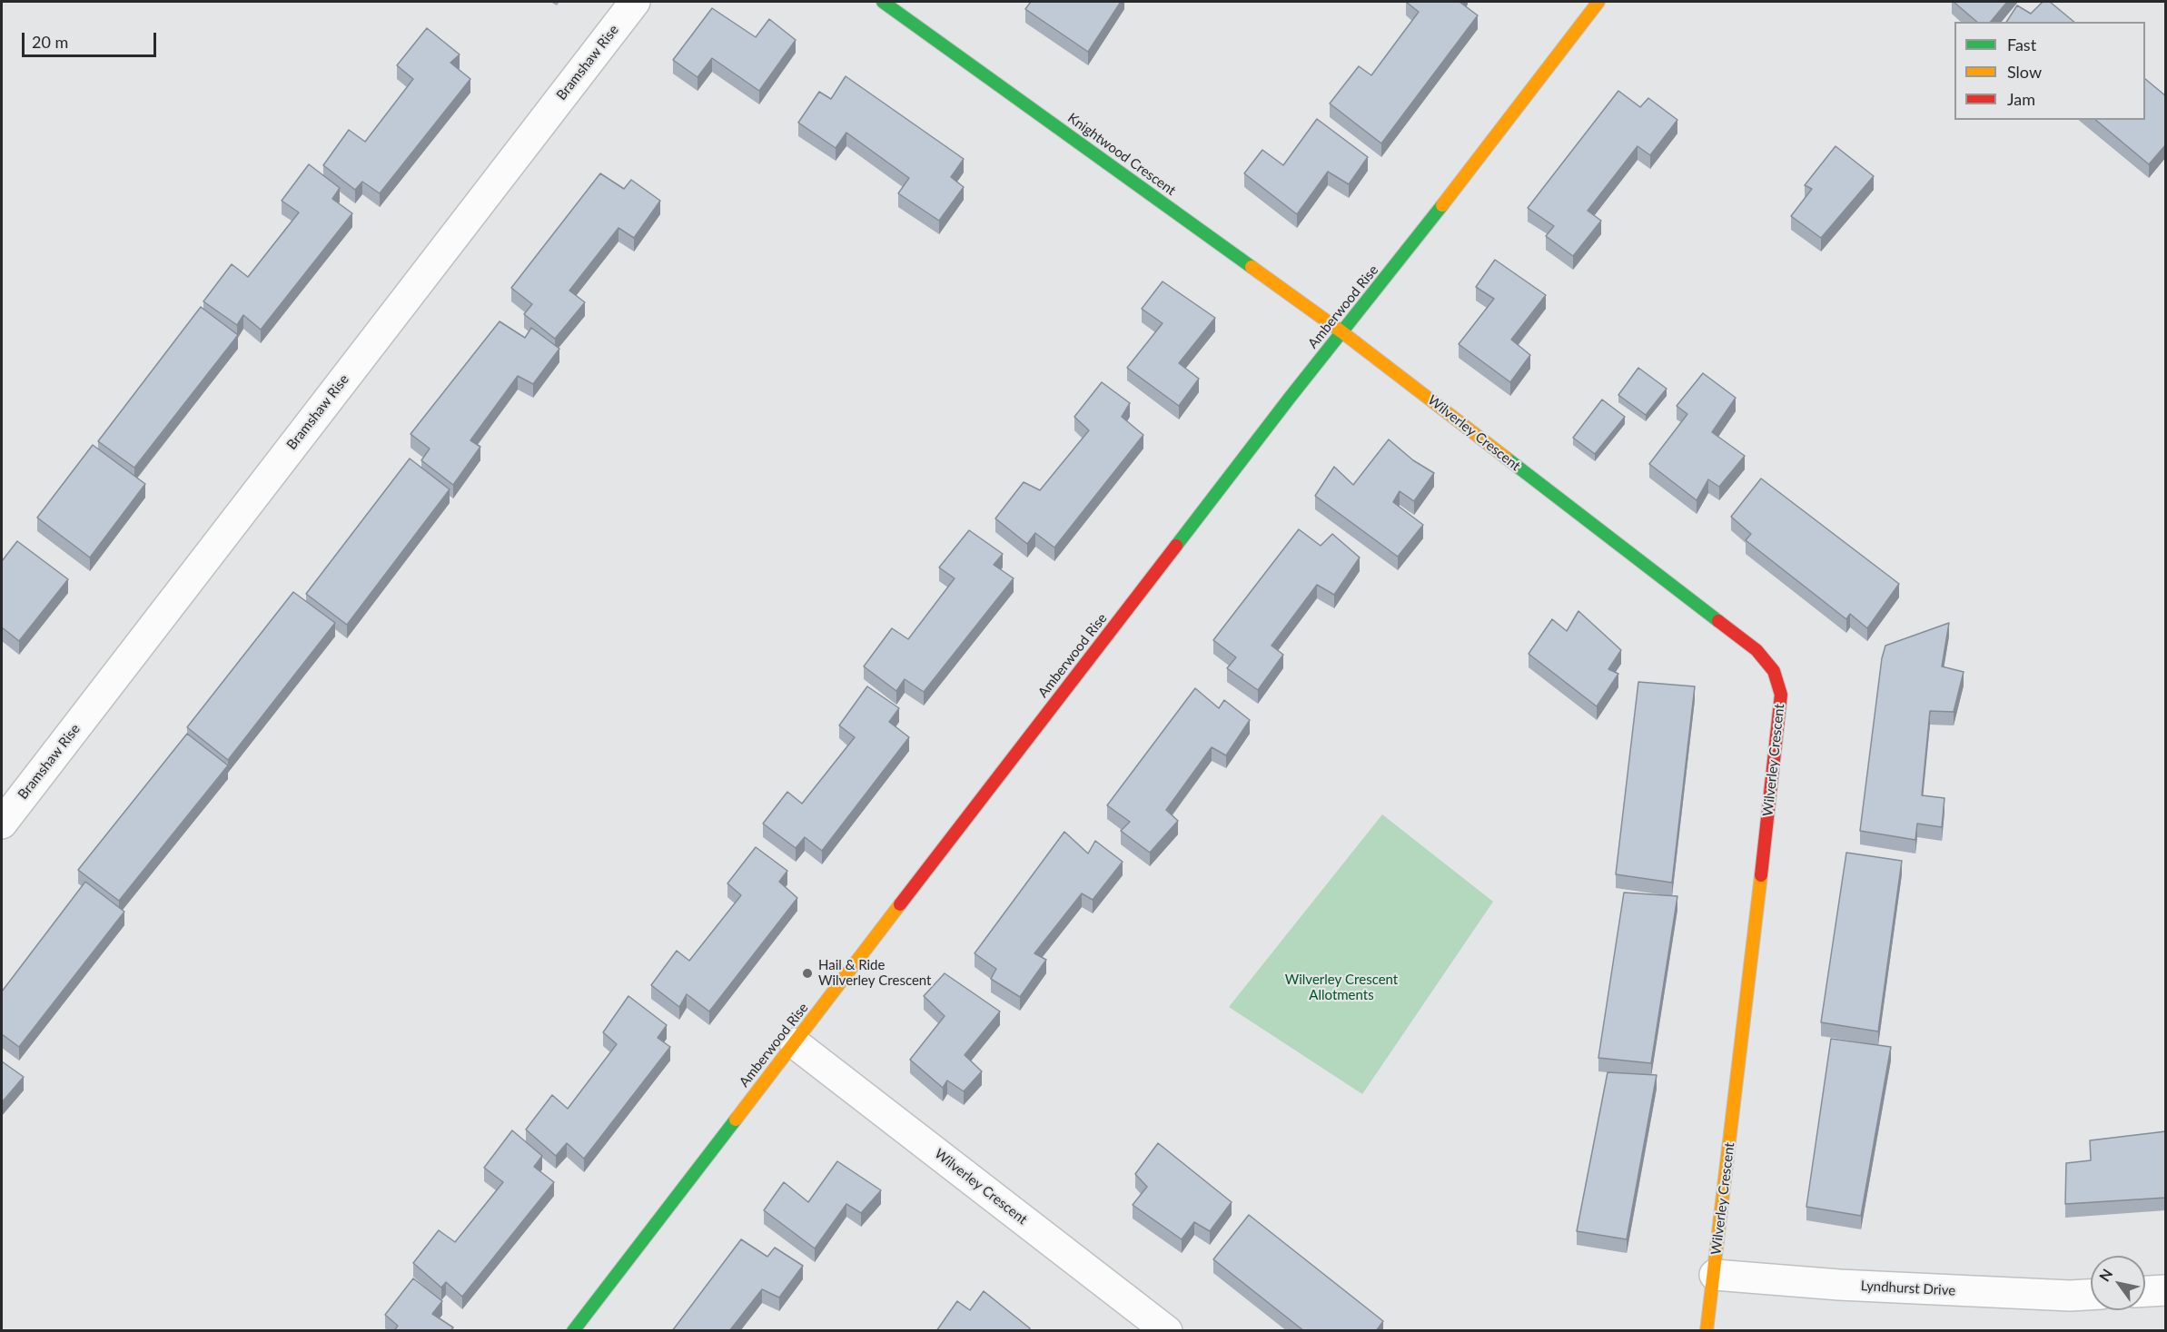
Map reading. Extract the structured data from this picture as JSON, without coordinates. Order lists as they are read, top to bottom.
{
  "streets": {
    "street": [
      "Bramshaw Rise",
      "Knightwood Crescent",
      "Amberwood Rise",
      "Wilverley Crescent",
      "Lyndhurst Drive"
    ]
  },
  "crossings": [
    ["Knightwood Crescent", "Amberwood Rise"],
    ["Knightwood Crescent", "Wilverley Crescent"],
    ["Amberwood Rise", "Wilverley Crescent"],
    ["Wilverley Crescent", "Lyndhurst Drive"]
  ],
  "parks": ["Wilverley Crescent Allotments"],
  "places": ["Hail & Ride Wilverley Crescent"],
  "legend": ["Fast", "Slow", "Jam"],
  "scale_bar": "20 m",
  "north": "top left"
}
